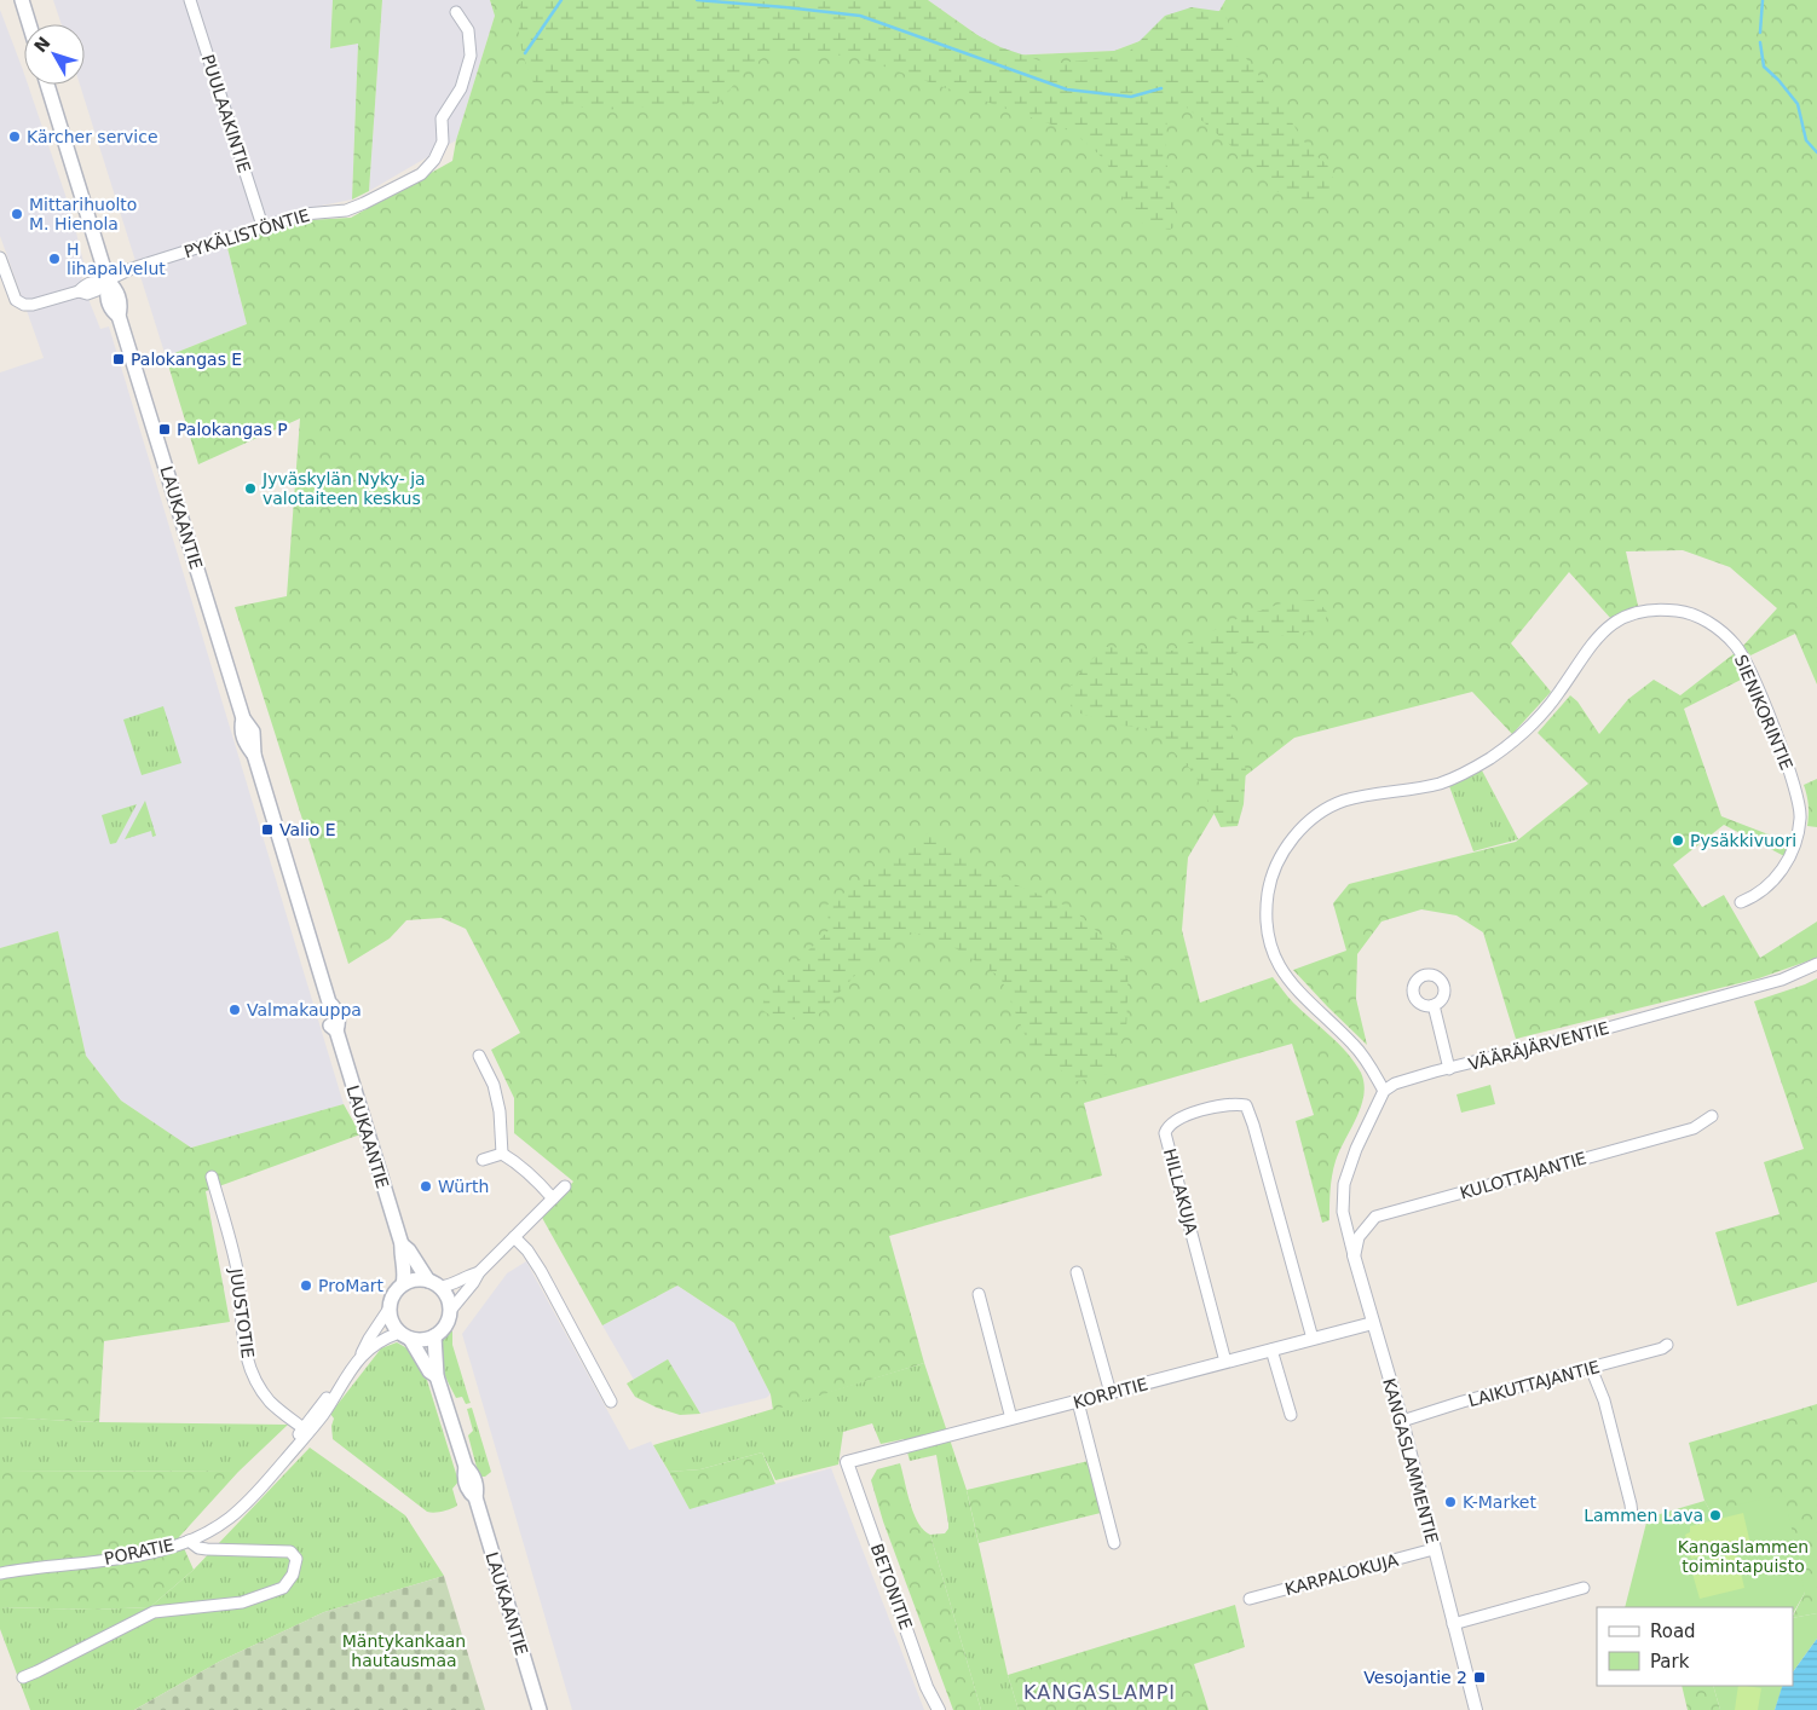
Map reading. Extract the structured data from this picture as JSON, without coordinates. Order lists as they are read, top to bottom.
{
  "streets": {
    "main road": ["LAUKAANTIE"],
    "street": [
      "PUULAAKINTIE",
      "PYKÄLISTÖNTIE",
      "SIENIKORINTIE",
      "VÄÄRÄJÄRVENTIE",
      "KULOTTAJANTIE",
      "HILLAKUJA",
      "JUUSTOTIE",
      "LAIKUTTAJANTIE",
      "KORPITIE",
      "KANGASLAMMENTIE",
      "PORATIE",
      "KARPALOKUJA",
      "BETONITIE"
    ]
  },
  "crossings": [
    ["PUULAAKINTIE", "PYKÄLISTÖNTIE"],
    ["PYKÄLISTÖNTIE", "LAUKAANTIE"],
    ["LAUKAANTIE", "PORATIE"],
    ["SIENIKORINTIE", "VÄÄRÄJÄRVENTIE"],
    ["SIENIKORINTIE", "KANGASLAMMENTIE"],
    ["VÄÄRÄJÄRVENTIE", "KANGASLAMMENTIE"],
    ["KULOTTAJANTIE", "KANGASLAMMENTIE"],
    ["HILLAKUJA", "KORPITIE"],
    ["JUUSTOTIE", "PORATIE"],
    ["LAIKUTTAJANTIE", "KANGASLAMMENTIE"],
    ["KORPITIE", "KANGASLAMMENTIE"],
    ["KORPITIE", "BETONITIE"],
    ["KANGASLAMMENTIE", "KARPALOKUJA"]
  ],
  "districts": ["KANGASLAMPI"],
  "parks": ["Kangaslammen toimintapuisto", "Mäntykankaan hautausmaa"],
  "places": {
    "other": [
      "Kärcher service",
      "Mittarihuolto M. Hienola",
      "H lihapalvelut",
      "Jyväskylän Nyky- ja valotaiteen keskus",
      "Pysäkkivuori",
      "Valmakauppa",
      "Würth",
      "ProMart",
      "K-Market",
      "Lammen Lava"
    ],
    "transit": [
      "Palokangas E",
      "Palokangas P",
      "Valio E",
      "Vesojantie 2"
    ]
  },
  "legend": ["Road", "Park"],
  "north": "top left"
}
